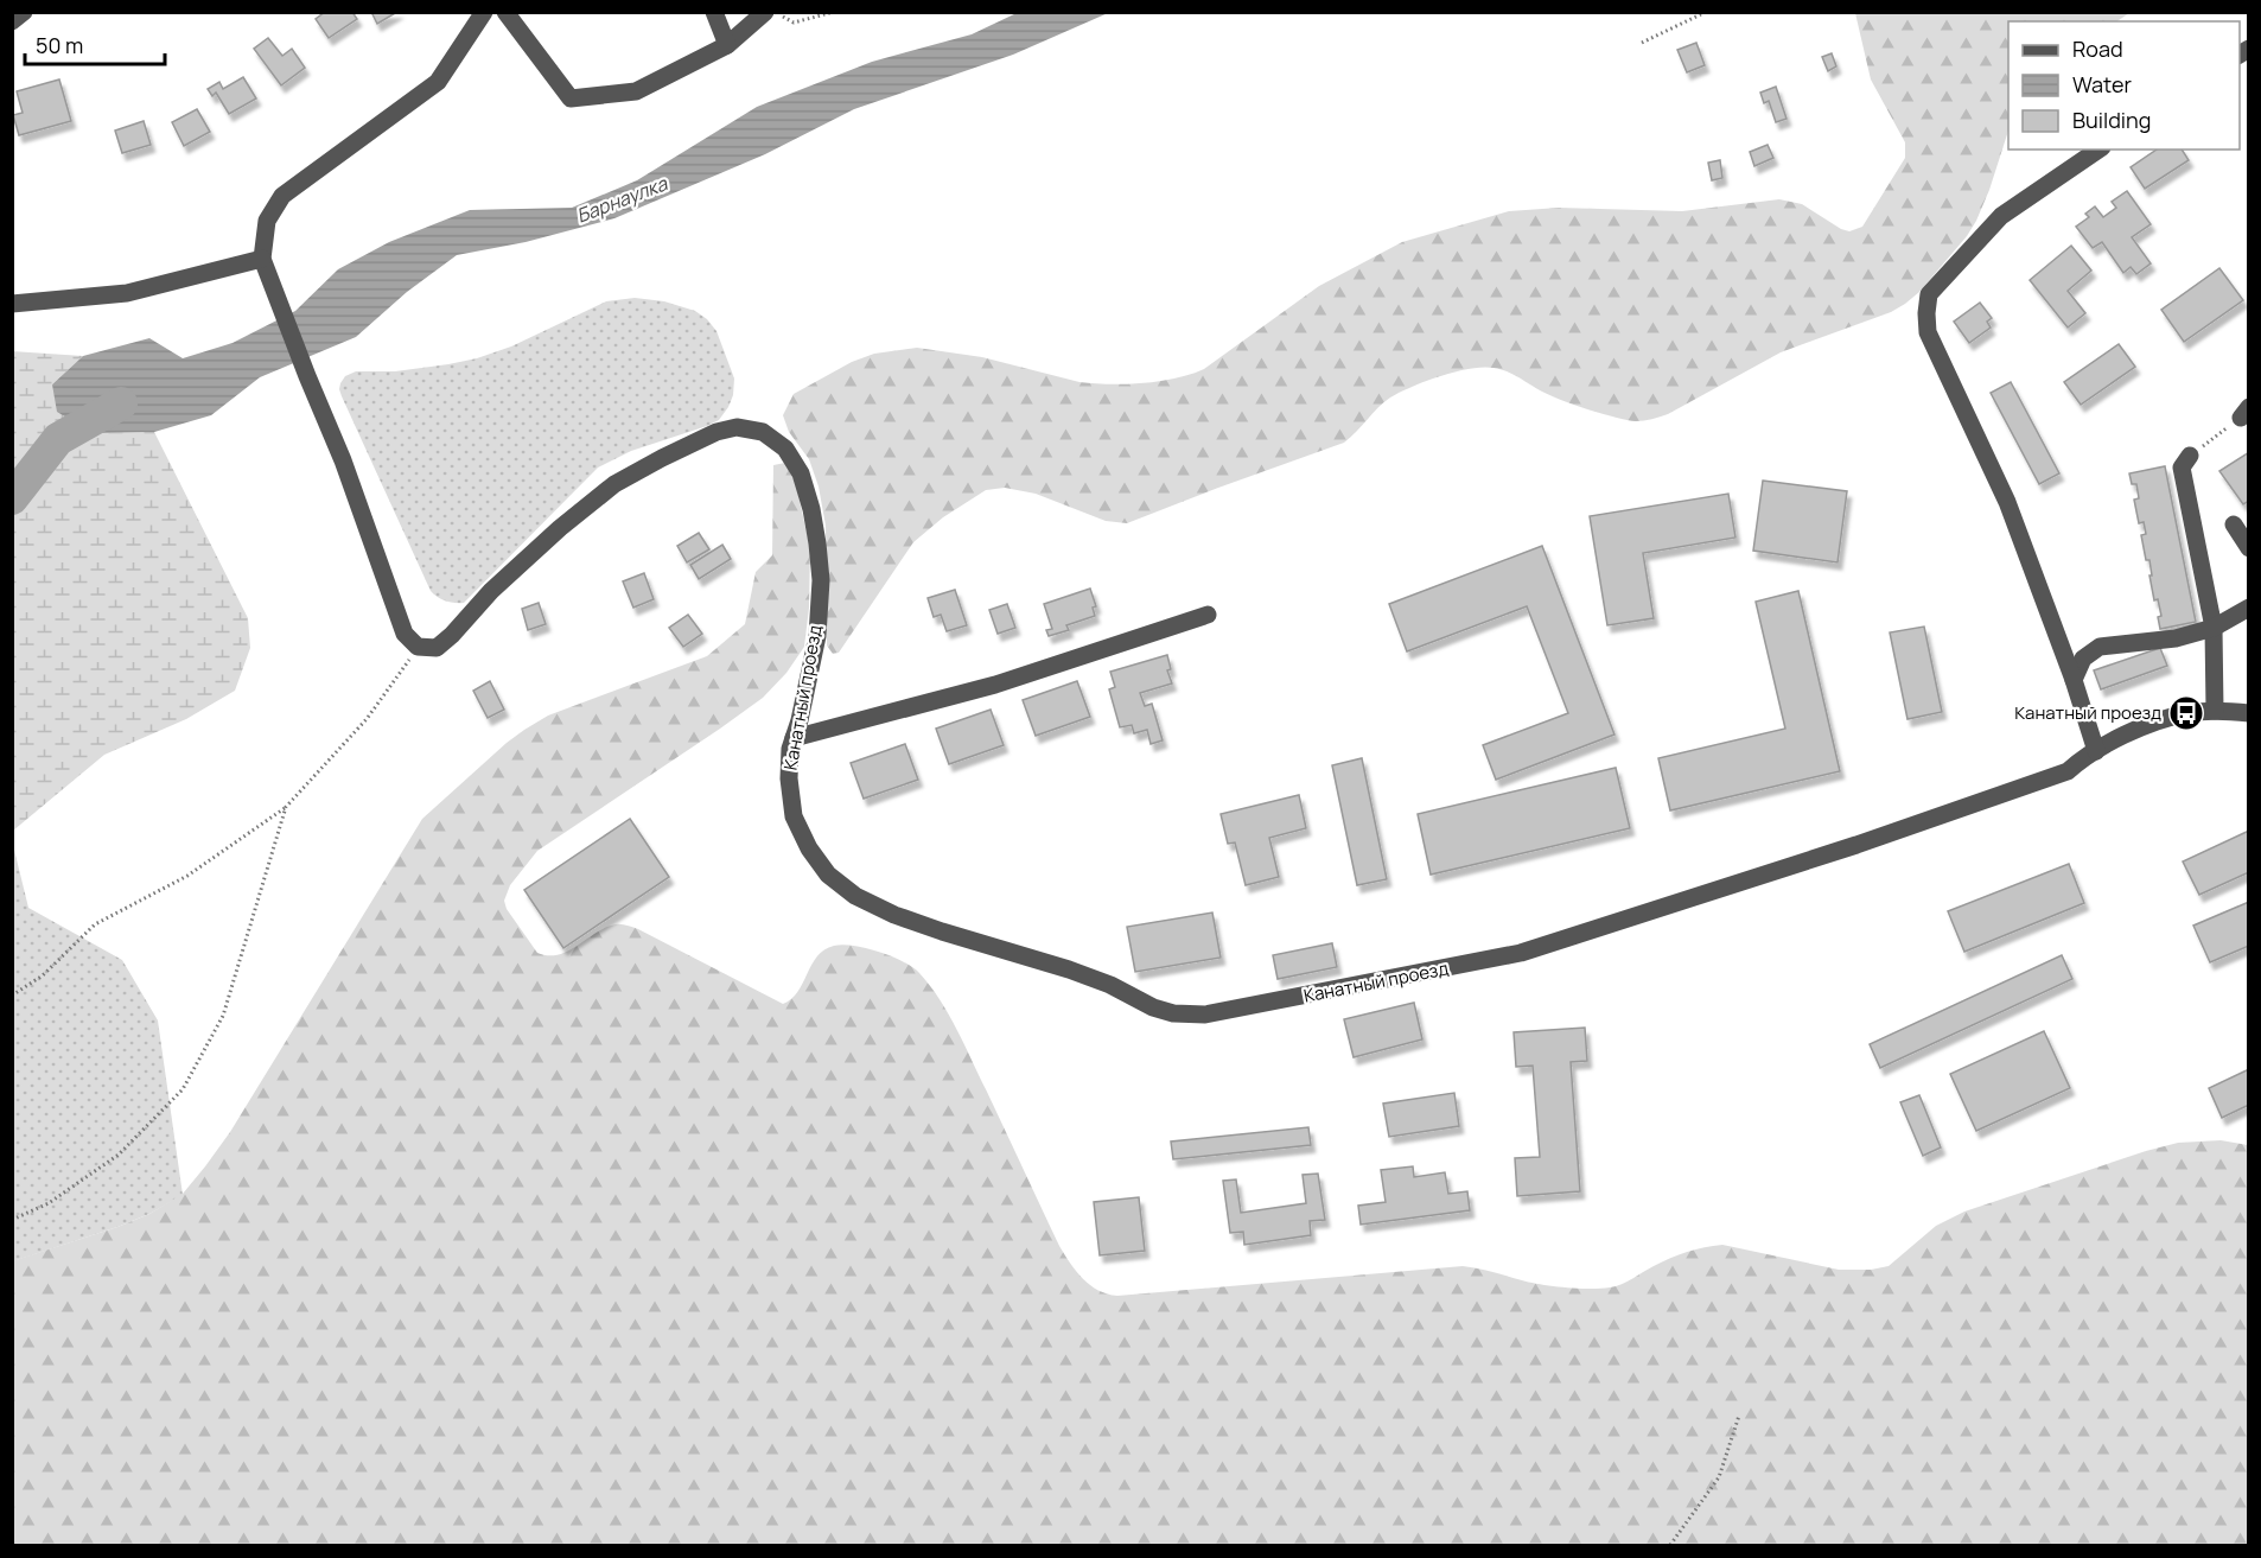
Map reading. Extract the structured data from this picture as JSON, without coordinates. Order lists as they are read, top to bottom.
{
  "streets": {
    "street": ["Канатный проезд"]
  },
  "water": ["Барнаулка"],
  "places": {
    "bus stop": ["Канатный проезд"]
  },
  "legend": ["Road", "Water", "Building"],
  "scale_bar": "50 m"
}
